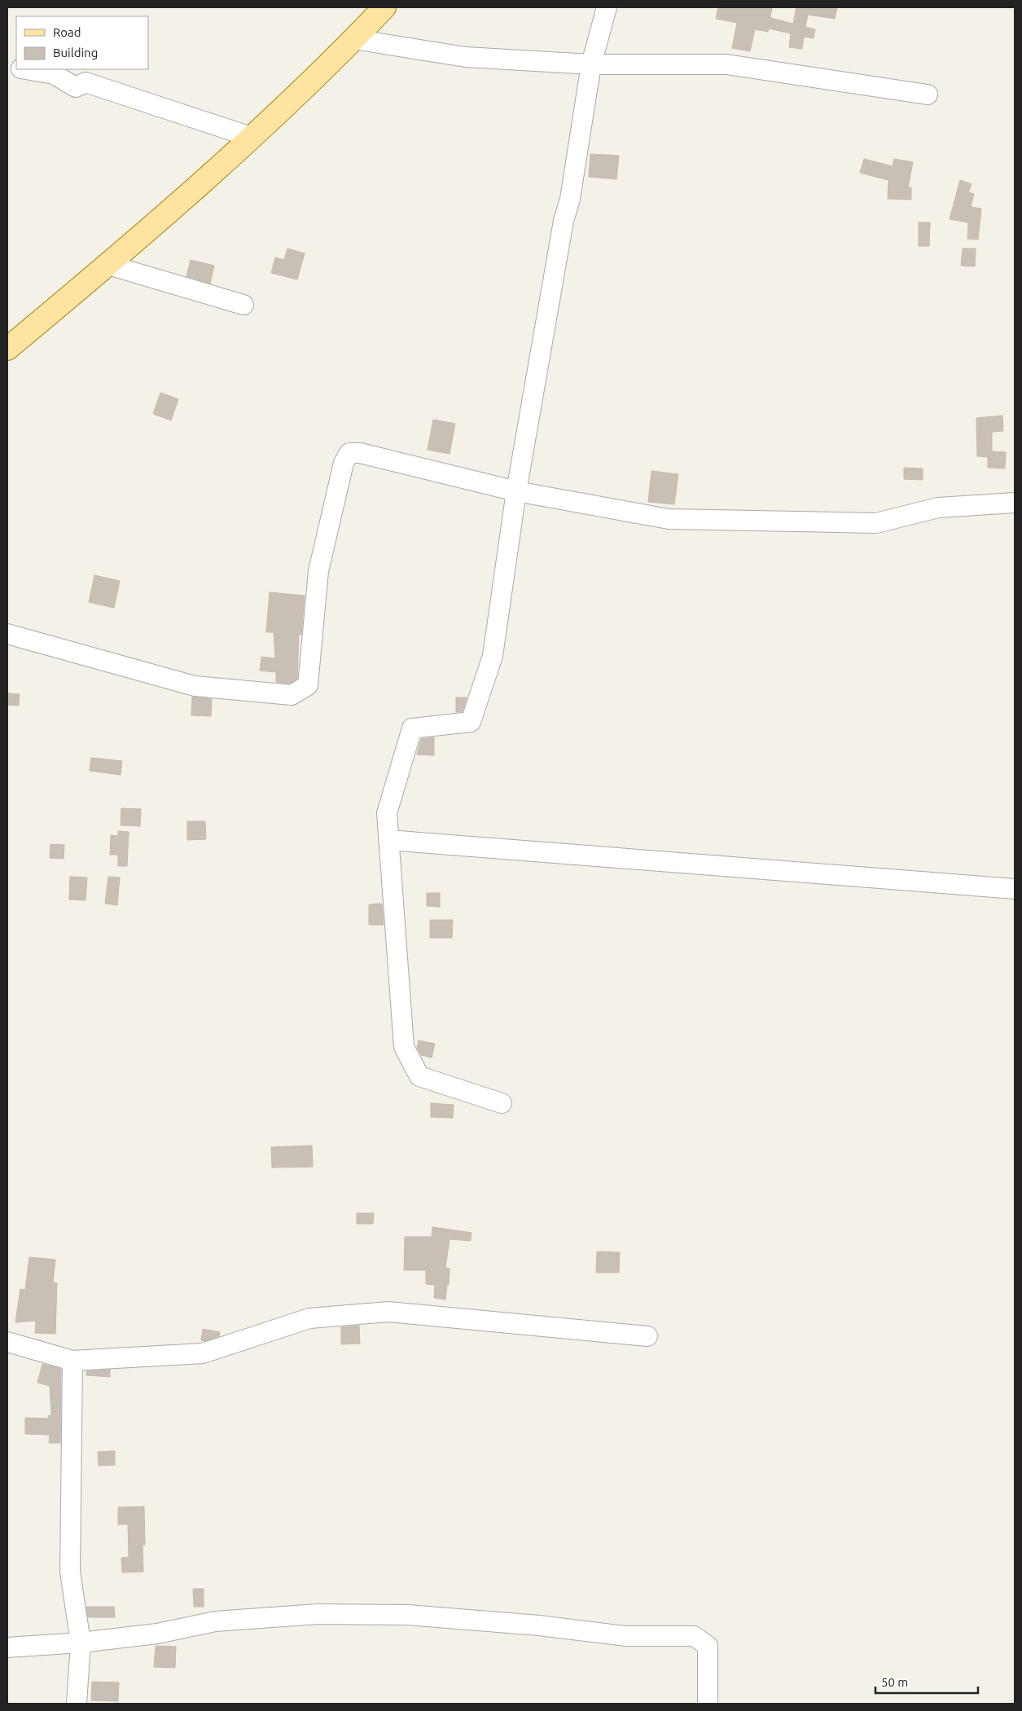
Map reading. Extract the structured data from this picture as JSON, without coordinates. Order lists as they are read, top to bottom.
{
  "legend": ["Road", "Building"],
  "scale_bar": "50 m"
}
